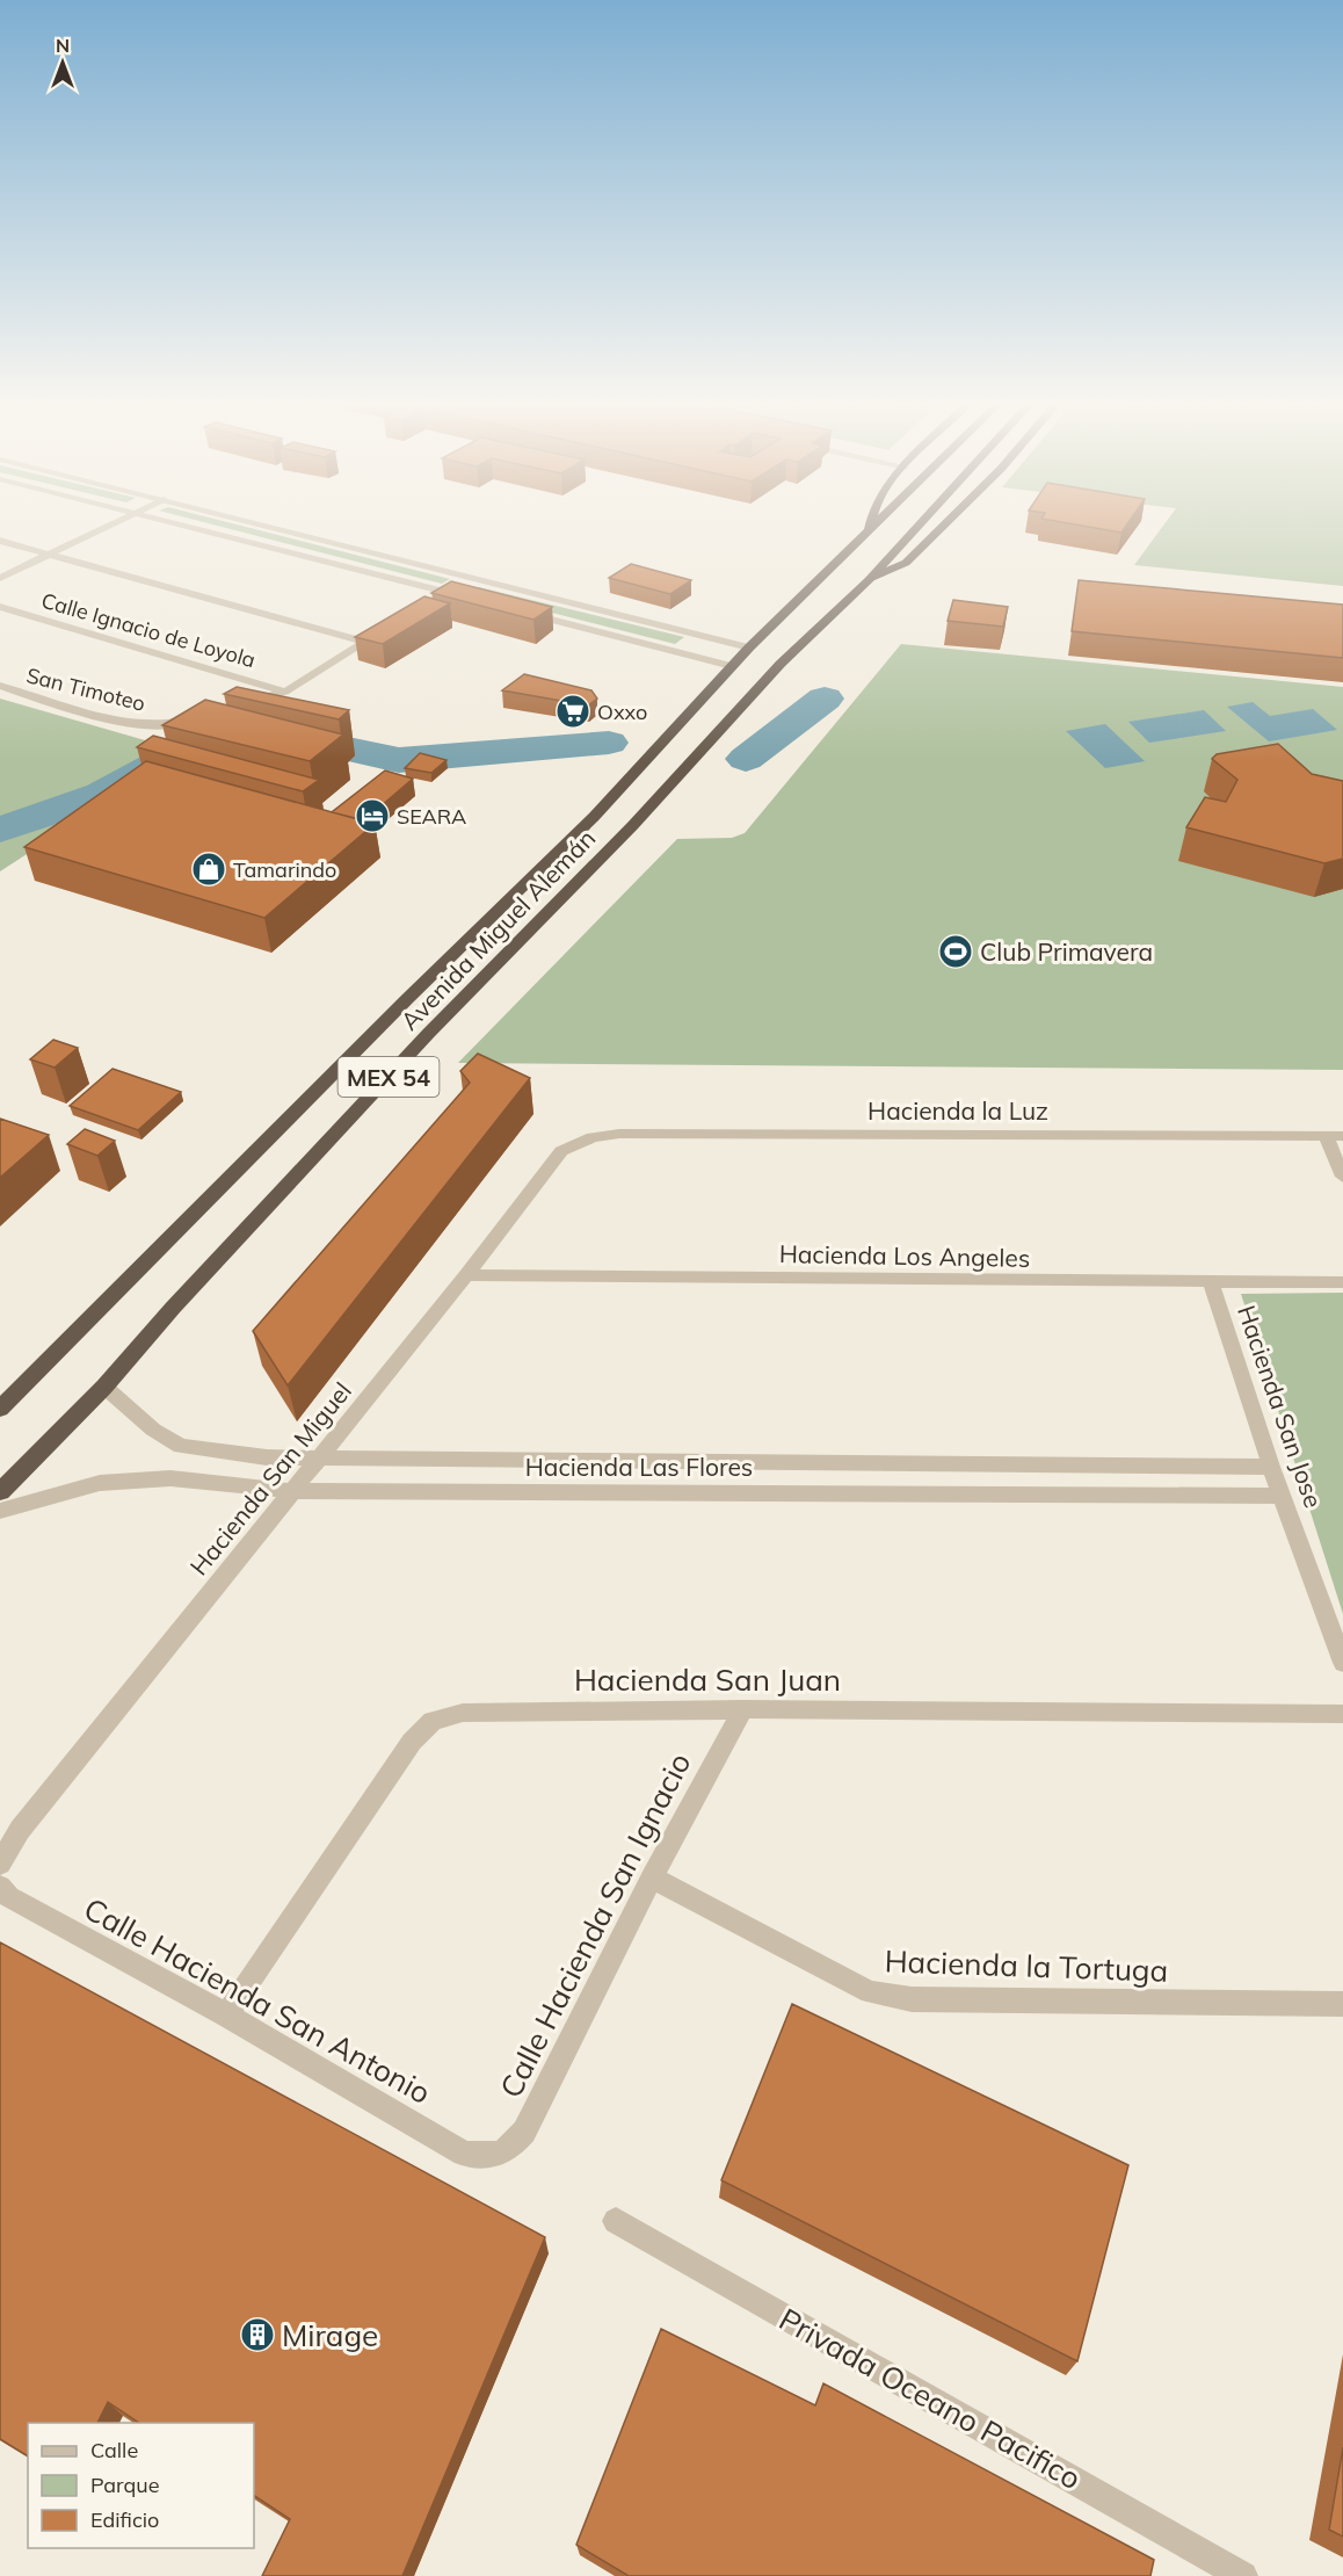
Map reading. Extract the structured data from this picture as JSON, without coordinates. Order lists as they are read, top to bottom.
{
  "streets": {
    "highway": ["Avenida Miguel Alemán", "MEX 54"],
    "street": [
      "Calle Ignacio de Loyola",
      "San Timoteo",
      "Hacienda la Luz",
      "Hacienda Los Angeles",
      "Hacienda San Jose",
      "Hacienda Las Flores",
      "Hacienda San Miguel",
      "Hacienda San Juan",
      "Calle Hacienda San Ignacio",
      "Hacienda la Tortuga",
      "Calle Hacienda San Antonio",
      "Privada Oceano Pacifico"
    ]
  },
  "crossings": [
    ["Avenida Miguel Alemán", "Hacienda Las Flores"],
    ["Hacienda la Luz", "Hacienda San Miguel"],
    ["Hacienda Los Angeles", "Hacienda San Jose"],
    ["Hacienda Los Angeles", "Hacienda San Miguel"],
    ["Hacienda San Jose", "Hacienda Las Flores"],
    ["Hacienda Las Flores", "Hacienda San Miguel"],
    ["Hacienda San Juan", "Calle Hacienda San Ignacio"],
    ["Hacienda San Juan", "Calle Hacienda San Antonio"],
    ["Calle Hacienda San Ignacio", "Hacienda la Tortuga"],
    ["Calle Hacienda San Ignacio", "Calle Hacienda San Antonio"]
  ],
  "places": {
    "supermarket": ["Oxxo"],
    "hotel": ["SEARA"],
    "shop": ["Tamarindo"],
    "sports": ["Club Primavera"],
    "building": ["Mirage"]
  },
  "legend": ["Calle", "Parque", "Edificio"],
  "north": "top"
}
